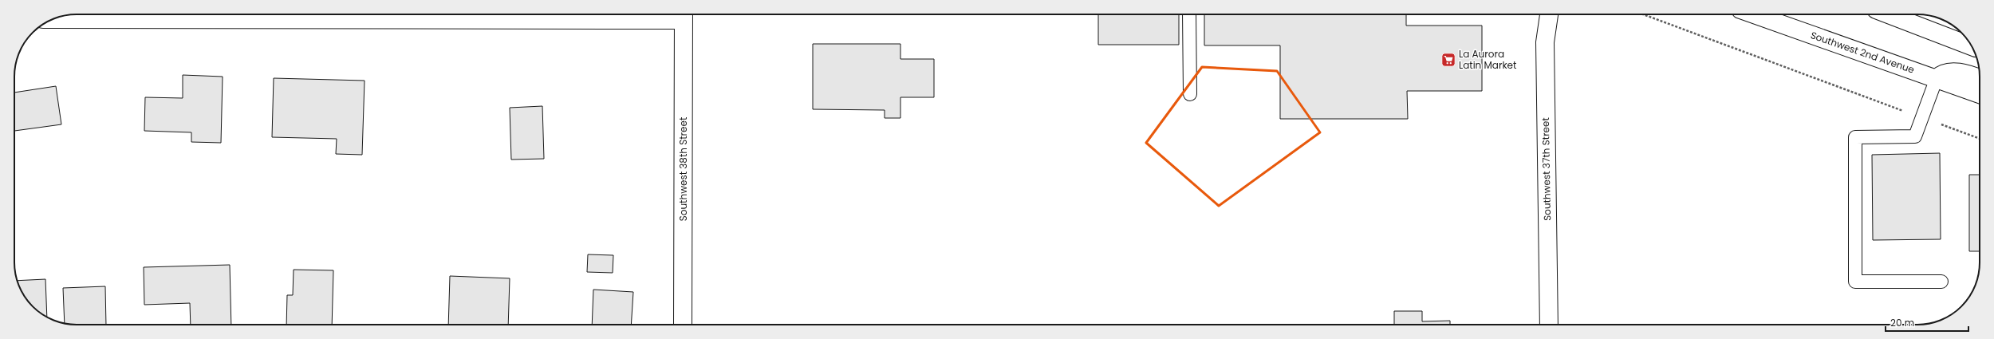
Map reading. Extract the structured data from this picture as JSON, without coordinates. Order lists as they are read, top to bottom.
{
  "streets": {
    "street": ["Southwest 2nd Avenue", "Southwest 38th Street", "Southwest 37th Street"]
  },
  "places": {
    "supermarket": ["La Aurora Latin Market"]
  },
  "scale_bar": "20 m"
}
